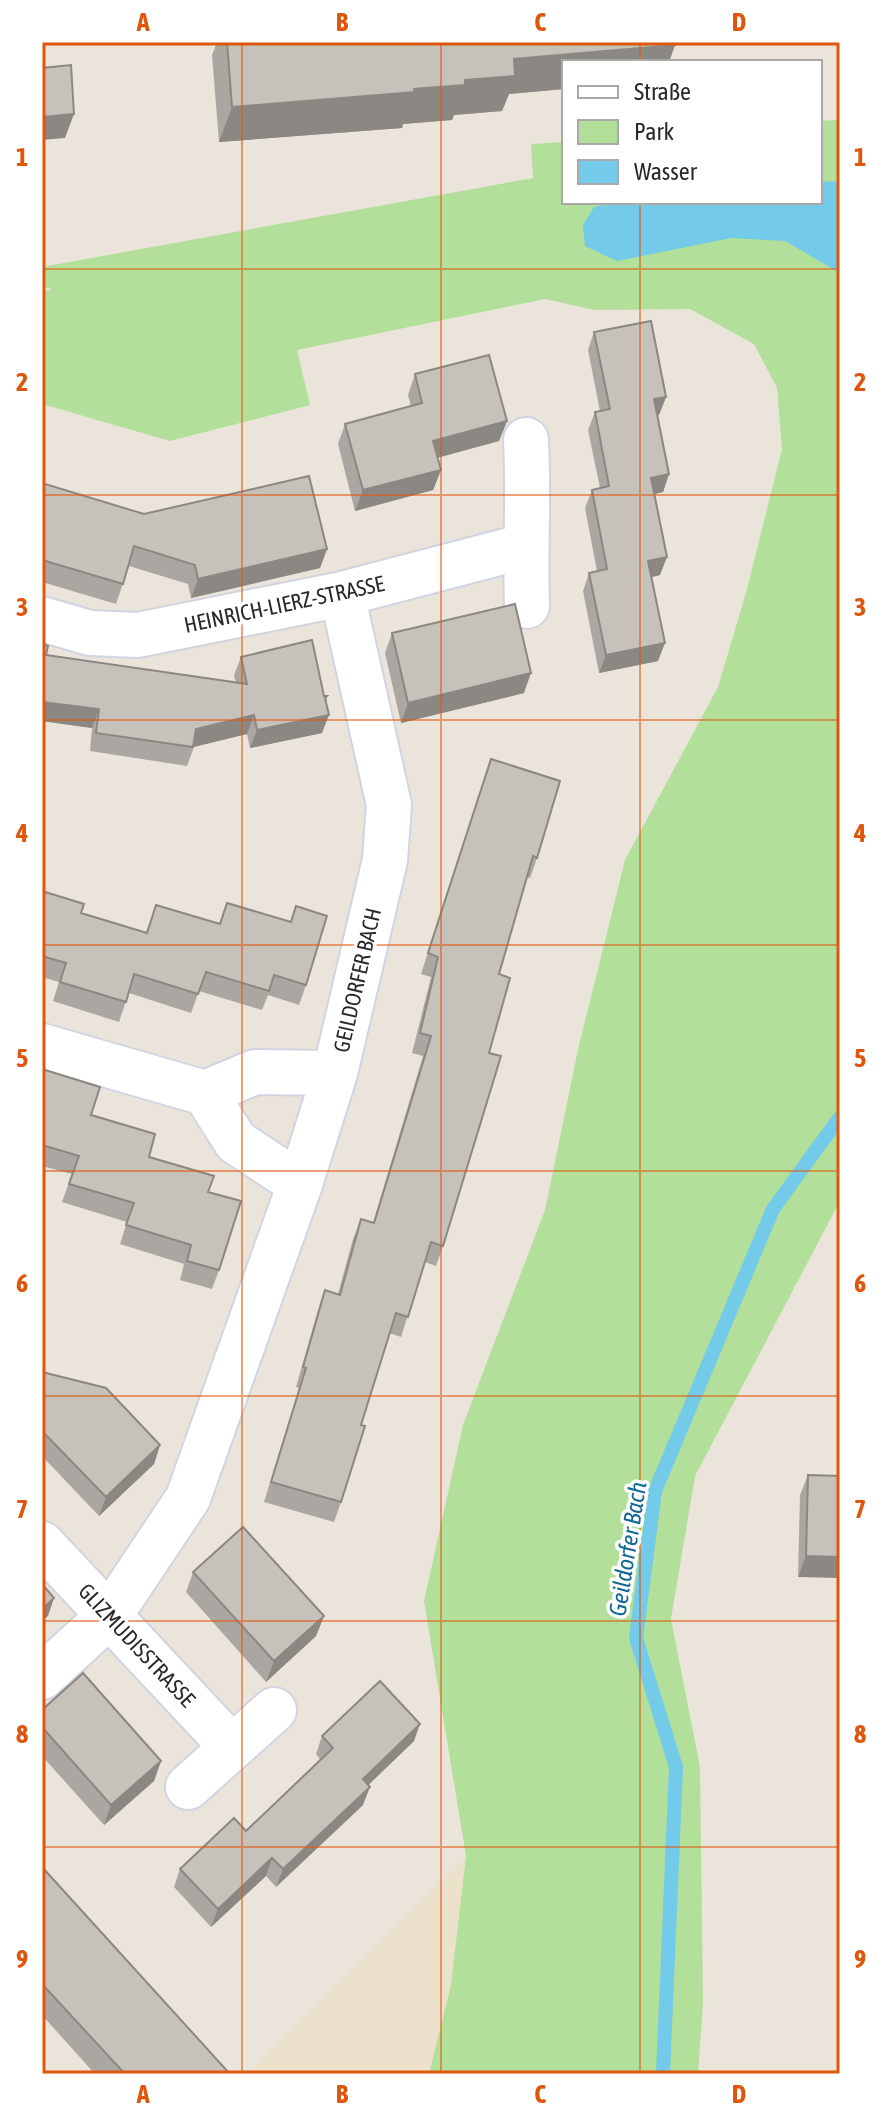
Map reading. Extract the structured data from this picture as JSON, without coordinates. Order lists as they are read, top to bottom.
{
  "streets": {
    "street": ["HEINRICH-LIERZ-STRASSE", "GEILDORFER BACH", "GLIZMUDISSTRASSE"]
  },
  "crossings": [
    ["HEINRICH-LIERZ-STRASSE", "GEILDORFER BACH"],
    ["GEILDORFER BACH", "GLIZMUDISSTRASSE"]
  ],
  "water": ["Geildorfer Bach"],
  "legend": ["Straße", "Park", "Wasser"],
  "grid": {
    "columns": [
      "A",
      "B",
      "C",
      "D"
    ],
    "rows": [
      "1",
      "2",
      "3",
      "4",
      "5",
      "6",
      "7",
      "8",
      "9"
    ]
  }
}
